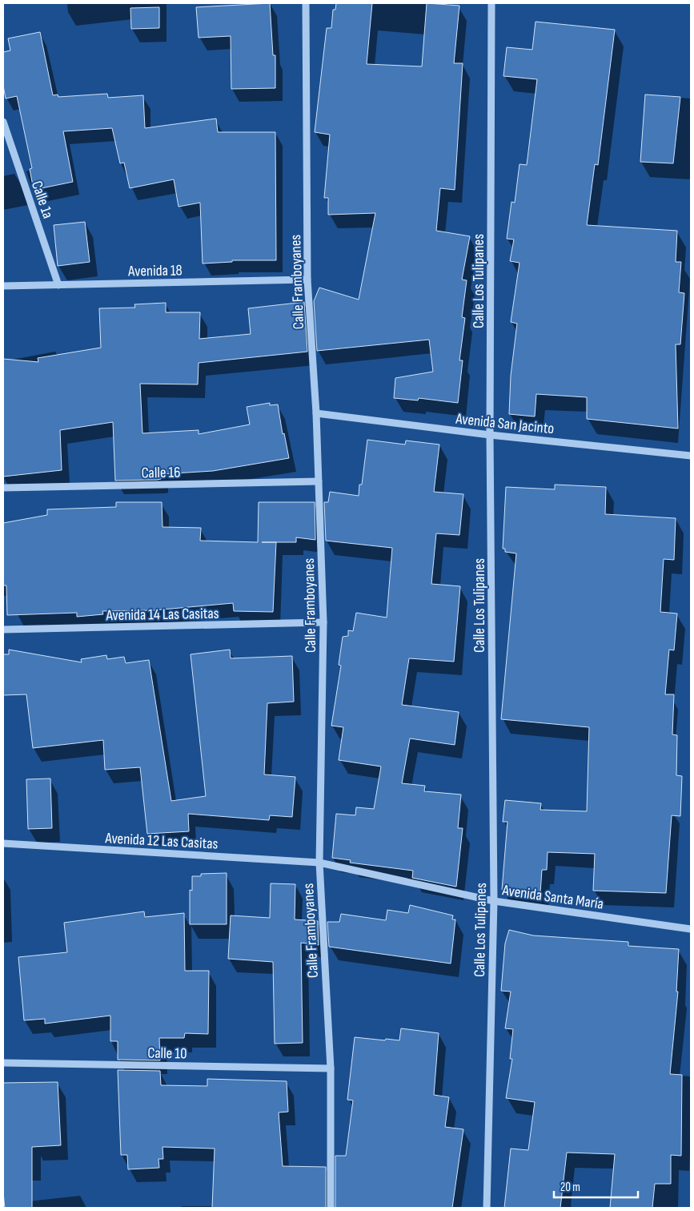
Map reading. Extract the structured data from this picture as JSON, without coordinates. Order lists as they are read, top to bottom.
{
  "streets": {
    "street": [
      "Calle 1a",
      "Avenida 18",
      "Calle Los Tulipanes",
      "Calle Framboyanes",
      "Avenida San Jacinto",
      "Calle 16",
      "Avenida 14 Las Casitas",
      "Avenida 12 Las Casitas",
      "Avenida Santa María",
      "Calle 10"
    ]
  },
  "crossings": [
    ["Calle 1a", "Avenida 18"],
    ["Avenida 18", "Calle Framboyanes"],
    ["Calle Los Tulipanes", "Avenida San Jacinto"],
    ["Calle Los Tulipanes", "Avenida Santa María"],
    ["Calle Framboyanes", "Avenida San Jacinto"],
    ["Calle Framboyanes", "Calle 16"],
    ["Calle Framboyanes", "Avenida 14 Las Casitas"],
    ["Calle Framboyanes", "Avenida 12 Las Casitas"],
    ["Calle Framboyanes", "Avenida Santa María"],
    ["Calle Framboyanes", "Calle 10"],
    ["Avenida 12 Las Casitas", "Avenida Santa María"]
  ],
  "scale_bar": "20 m"
}
